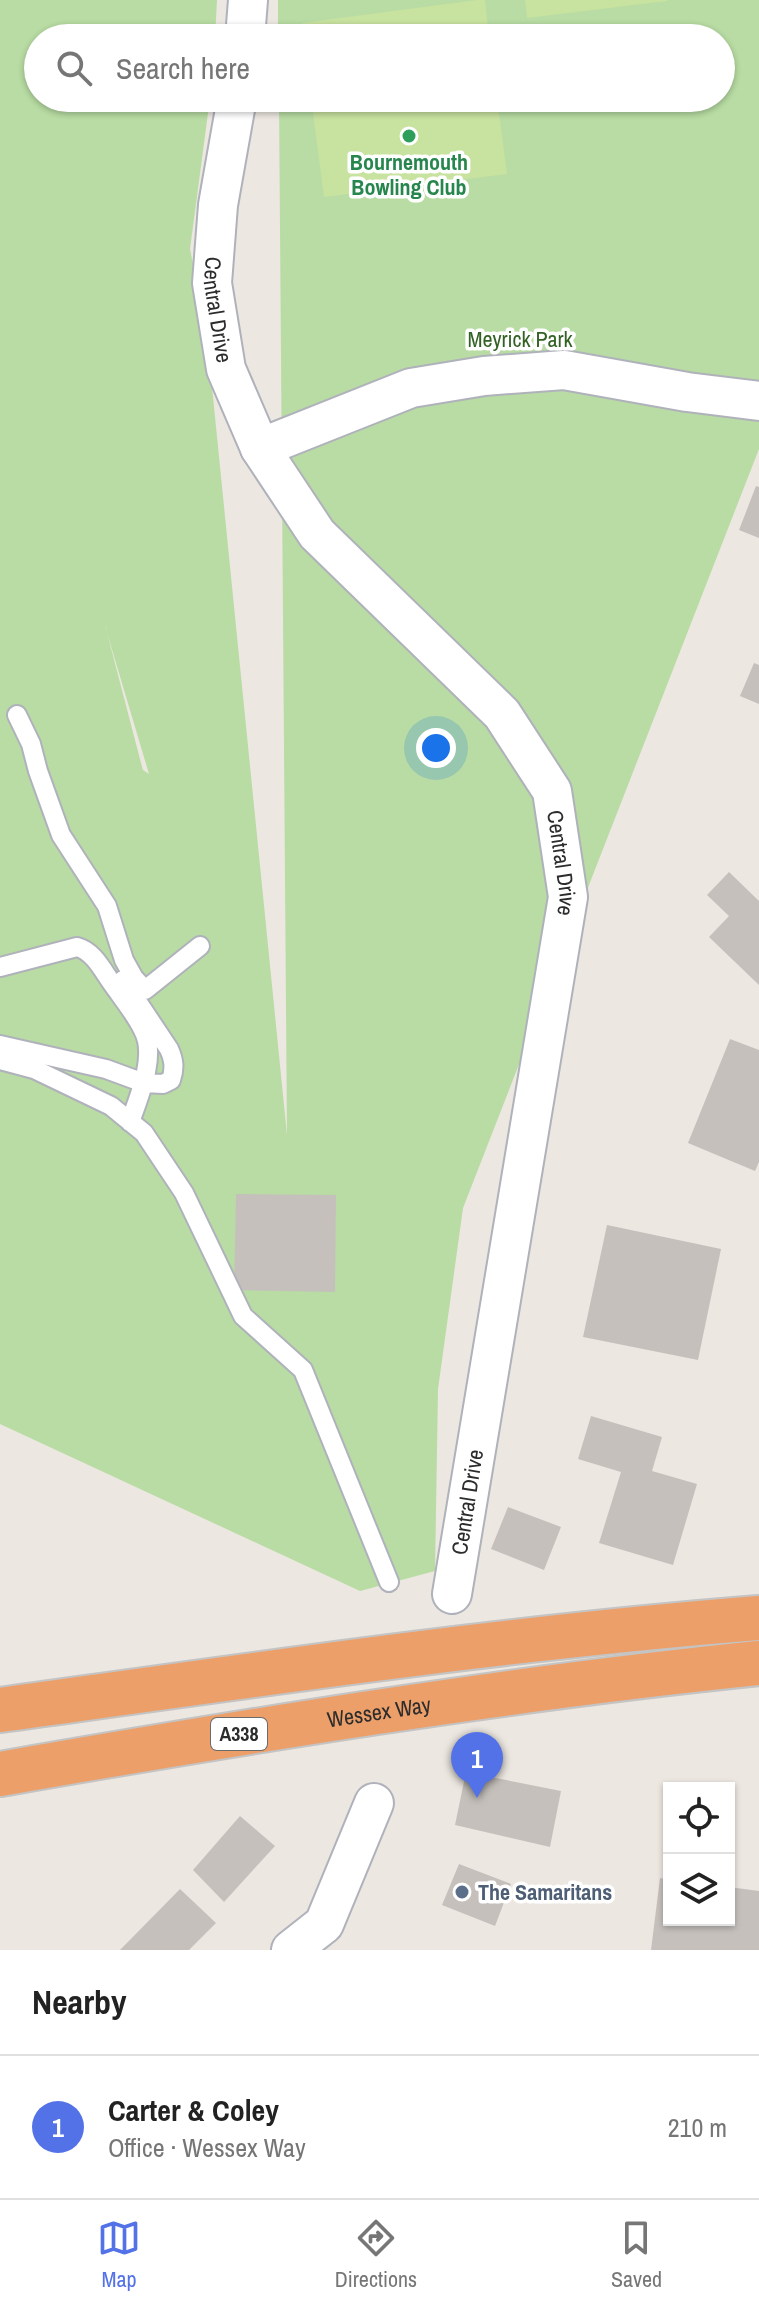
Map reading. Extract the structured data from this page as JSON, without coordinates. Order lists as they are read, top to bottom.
{
  "streets": {
    "highway": ["Wessex Way", "A338"],
    "street": ["Central Drive"]
  },
  "parks": ["Meyrick Park"],
  "places": ["Bournemouth Bowling Club", "The Samaritans"],
  "page": {
    "search": "Search here",
    "pins": "1",
    "heading": "Nearby",
    "list": [
      {
        "mark": "1",
        "name": "Carter & Coley",
        "note": "Office · Wessex Way",
        "value": "210 m"
      }
    ],
    "nav": ["Map", "Directions", "Saved"]
  }
}
